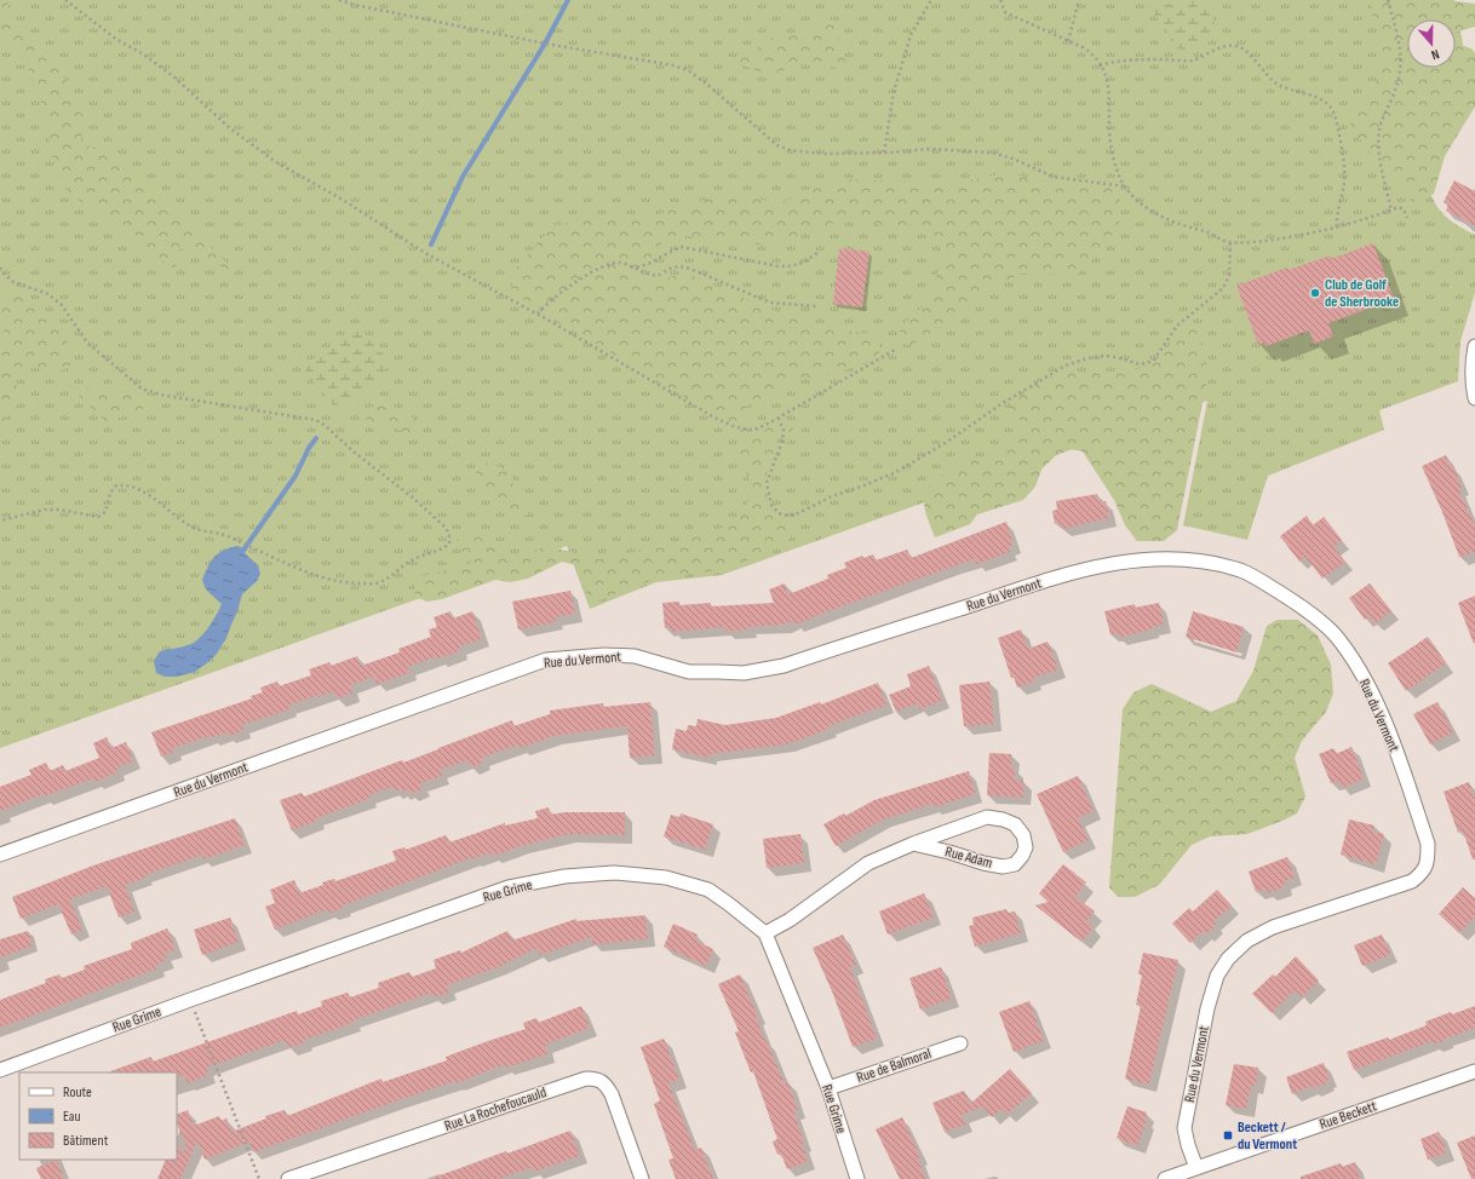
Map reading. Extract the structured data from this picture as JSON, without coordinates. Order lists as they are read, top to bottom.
{
  "streets": {
    "street": [
      "Rue du Vermont",
      "Rue Adam",
      "Rue Grime",
      "Rue de Balmoral",
      "Rue La Rochefoucauld",
      "Rue Beckett"
    ]
  },
  "crossings": [
    ["Rue du Vermont", "Rue Beckett"],
    ["Rue Adam", "Rue Grime"],
    ["Rue Grime", "Rue de Balmoral"]
  ],
  "places": {
    "other": ["Club de Golf de Sherbrooke"],
    "transit": ["Beckett / du Vermont"]
  },
  "legend": ["Route", "Eau", "Bâtiment"],
  "north": "bottom"
}
